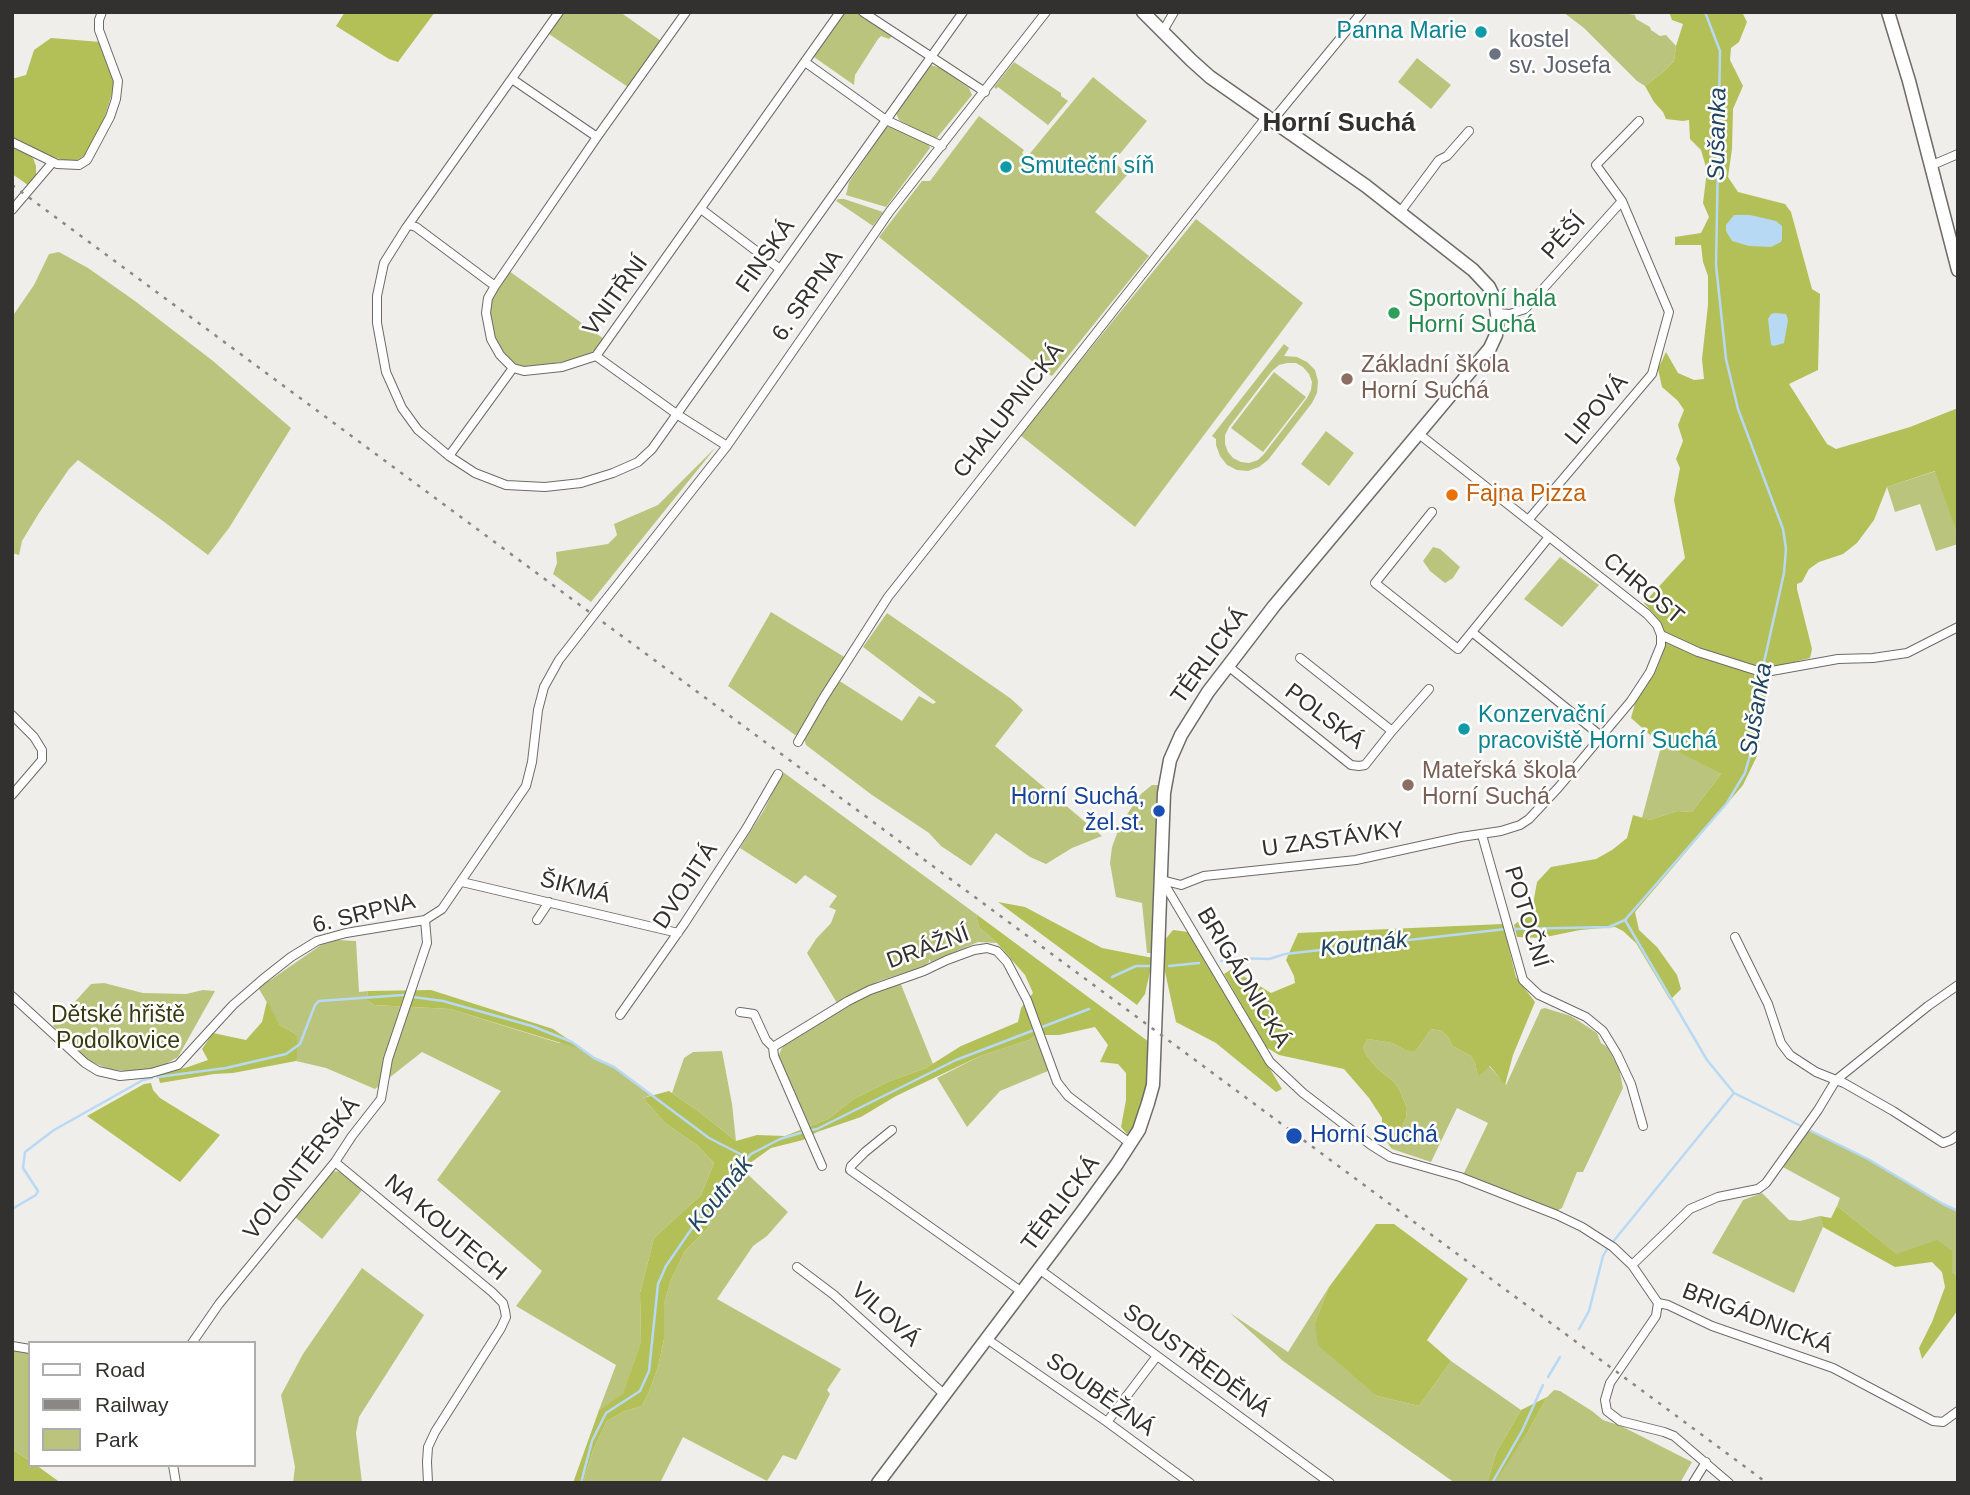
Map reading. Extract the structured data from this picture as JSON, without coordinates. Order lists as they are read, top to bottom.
{
  "streets": {
    "main road": ["TĚRLICKÁ"],
    "street": [
      "PĚŠÍ",
      "FINSKÁ",
      "VNITŘNÍ",
      "6. SRPNA",
      "LIPOVÁ",
      "CHALUPNICKÁ",
      "CHROST",
      "POLSKÁ",
      "U ZASTÁVKY",
      "DVOJITÁ",
      "ŠIKMÁ",
      "POTOČNÍ",
      "DRÁŽNÍ",
      "BRIGÁDNICKÁ",
      "VOLONTÉRSKÁ",
      "NA KOUTECH",
      "VILOVÁ",
      "SOUSTŘEDĚNÁ",
      "SOUBĚŽNÁ"
    ]
  },
  "crossings": [
    ["PĚŠÍ", "LIPOVÁ"],
    ["PĚŠÍ", "TĚRLICKÁ"],
    ["6. SRPNA", "ŠIKMÁ"],
    ["6. SRPNA", "VOLONTÉRSKÁ"],
    ["LIPOVÁ", "CHROST"],
    ["CHROST", "TĚRLICKÁ"],
    ["CHROST", "U ZASTÁVKY"],
    ["TĚRLICKÁ", "POLSKÁ"],
    ["TĚRLICKÁ", "U ZASTÁVKY"],
    ["TĚRLICKÁ", "DRÁŽNÍ"],
    ["TĚRLICKÁ", "BRIGÁDNICKÁ"],
    ["TĚRLICKÁ", "VILOVÁ"],
    ["TĚRLICKÁ", "SOUSTŘEDĚNÁ"],
    ["TĚRLICKÁ", "SOUBĚŽNÁ"],
    ["U ZASTÁVKY", "POTOČNÍ"],
    ["U ZASTÁVKY", "BRIGÁDNICKÁ"],
    ["DVOJITÁ", "ŠIKMÁ"],
    ["VOLONTÉRSKÁ", "NA KOUTECH"]
  ],
  "districts": ["Horní Suchá"],
  "water": ["Sušanka", "Koutnák"],
  "parks": ["Dětské hřiště Podolkovice"],
  "places": [
    "Panna Marie",
    "kostel sv. Josefa",
    "Smuteční síň",
    "Sportovní hala Horní Suchá",
    "Základní škola Horní Suchá",
    "Fajna Pizza",
    "Konzervační pracoviště Horní Suchá",
    "Mateřská škola Horní Suchá",
    "Horní Suchá, žel.st.",
    "Horní Suchá"
  ],
  "legend": ["Road", "Railway", "Park"]
}
